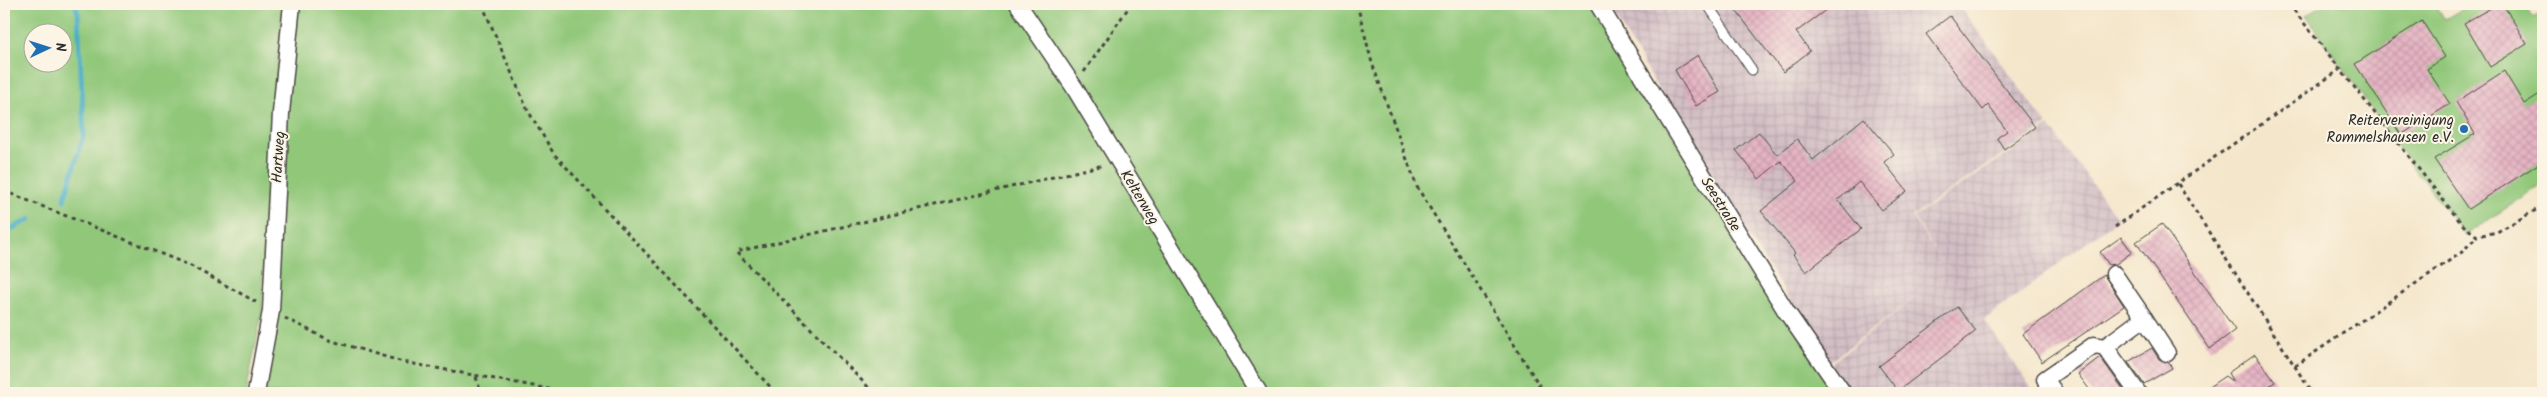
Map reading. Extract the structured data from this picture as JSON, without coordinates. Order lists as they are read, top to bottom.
{
  "streets": {
    "street": ["Hartweg", "Kelterweg", "Seestraße"]
  },
  "places": ["Reitervereinigung Rommelshausen e.V."],
  "north": "right"
}
